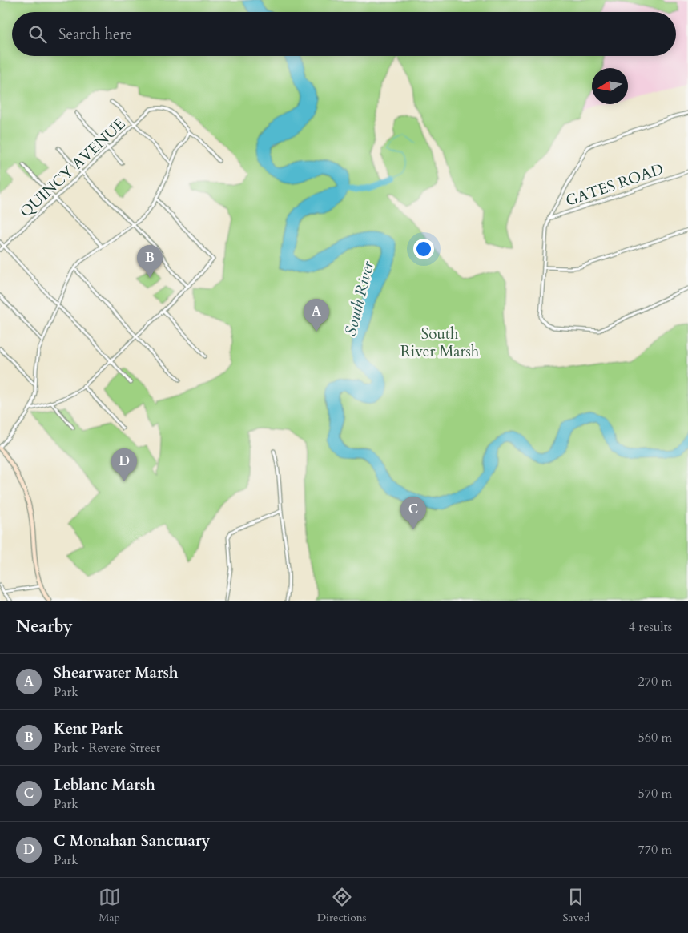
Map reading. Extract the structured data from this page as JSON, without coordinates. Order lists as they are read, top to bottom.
{
  "streets": {
    "street": ["QUINCY AVENUE", "GATES ROAD"]
  },
  "water": ["South River"],
  "parks": ["South River Marsh"],
  "north": "left",
  "page": {
    "search": "Search here",
    "pins": [
      "B",
      "A",
      "D",
      "C"
    ],
    "heading": ["Nearby", "4 results"],
    "list": [
      {
        "mark": "A",
        "name": "Shearwater Marsh",
        "note": "Park",
        "value": "270 m"
      },
      {
        "mark": "B",
        "name": "Kent Park",
        "note": "Park · Revere Street",
        "value": "560 m"
      },
      {
        "mark": "C",
        "name": "Leblanc Marsh",
        "note": "Park",
        "value": "570 m"
      },
      {
        "mark": "D",
        "name": "C Monahan Sanctuary",
        "note": "Park",
        "value": "770 m"
      }
    ],
    "nav": ["Map", "Directions", "Saved"]
  }
}
